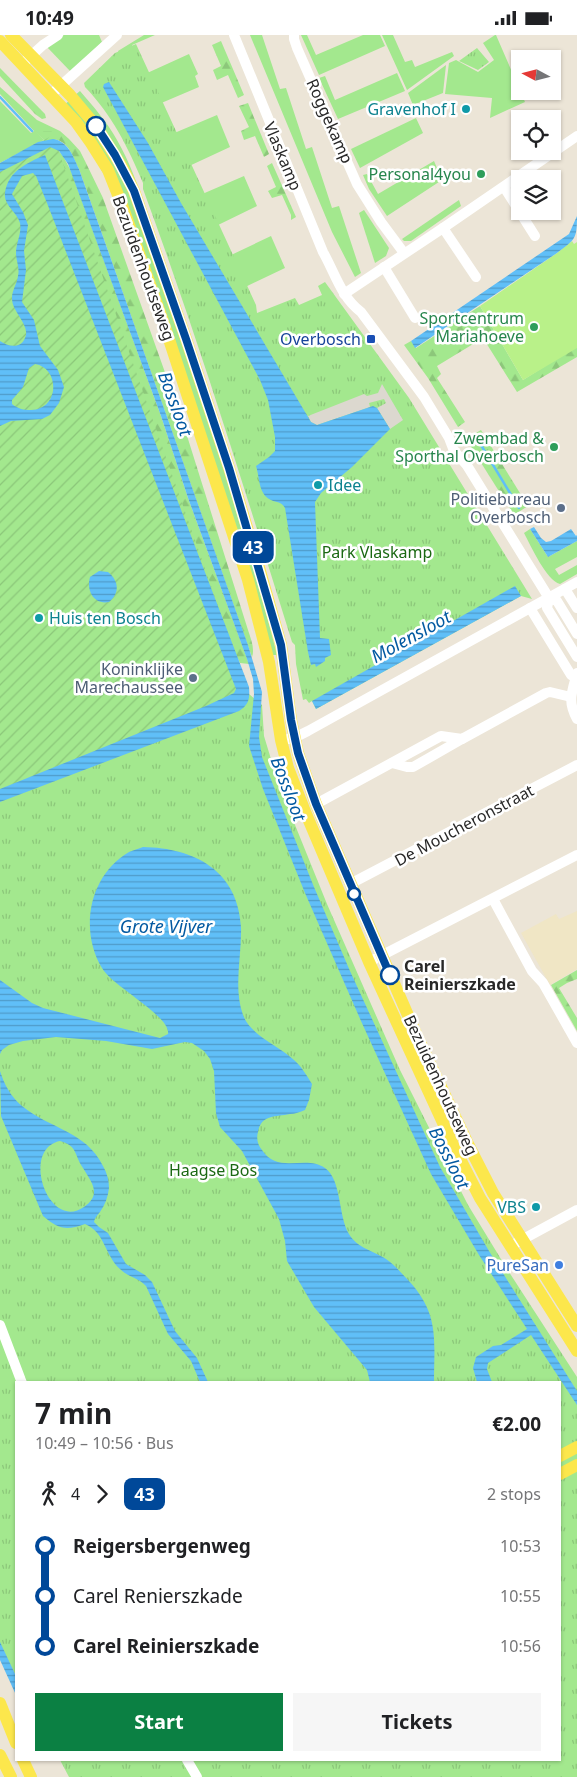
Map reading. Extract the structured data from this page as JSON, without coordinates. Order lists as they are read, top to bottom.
{
  "streets": {
    "main road": ["Bezuidenhoutseweg"],
    "street": ["Roggekamp", "Vlaskamp", "De Moucheronstraat"]
  },
  "crossings": [
    ["Bezuidenhoutseweg", "De Moucheronstraat"]
  ],
  "water": ["Bossloot", "Molensloot", "Grote Vijver"],
  "parks": ["Park Vlaskamp", "Haagse Bos"],
  "places": {
    "other": [
      "Gravenhof I",
      "Personal4you",
      "Sportcentrum Mariahoeve",
      "Zwembad & Sporthal Overbosch",
      "Idee",
      "Politiebureau Overbosch",
      "Huis ten Bosch",
      "Koninklijke Marechaussee",
      "Carel Reinierszkade",
      "VBS",
      "PureSan"
    ],
    "transit": ["Overbosch"]
  },
  "lines": ["bus line 43"],
  "north": "left",
  "page": {
    "status": "10:49",
    "on_map": "43",
    "heading": ["7 min", "10:49 – 10:56 · Bus", "€2.00"],
    "legs": ["4", "43", "2 stops"],
    "list": [
      {
        "name": "Reigersbergenweg",
        "value": "10:53"
      },
      {
        "name": "Carel Renierszkade",
        "value": "10:55"
      },
      {
        "name": "Carel Reinierszkade",
        "value": "10:56"
      }
    ],
    "buttons": ["Start", "Tickets"]
  }
}
